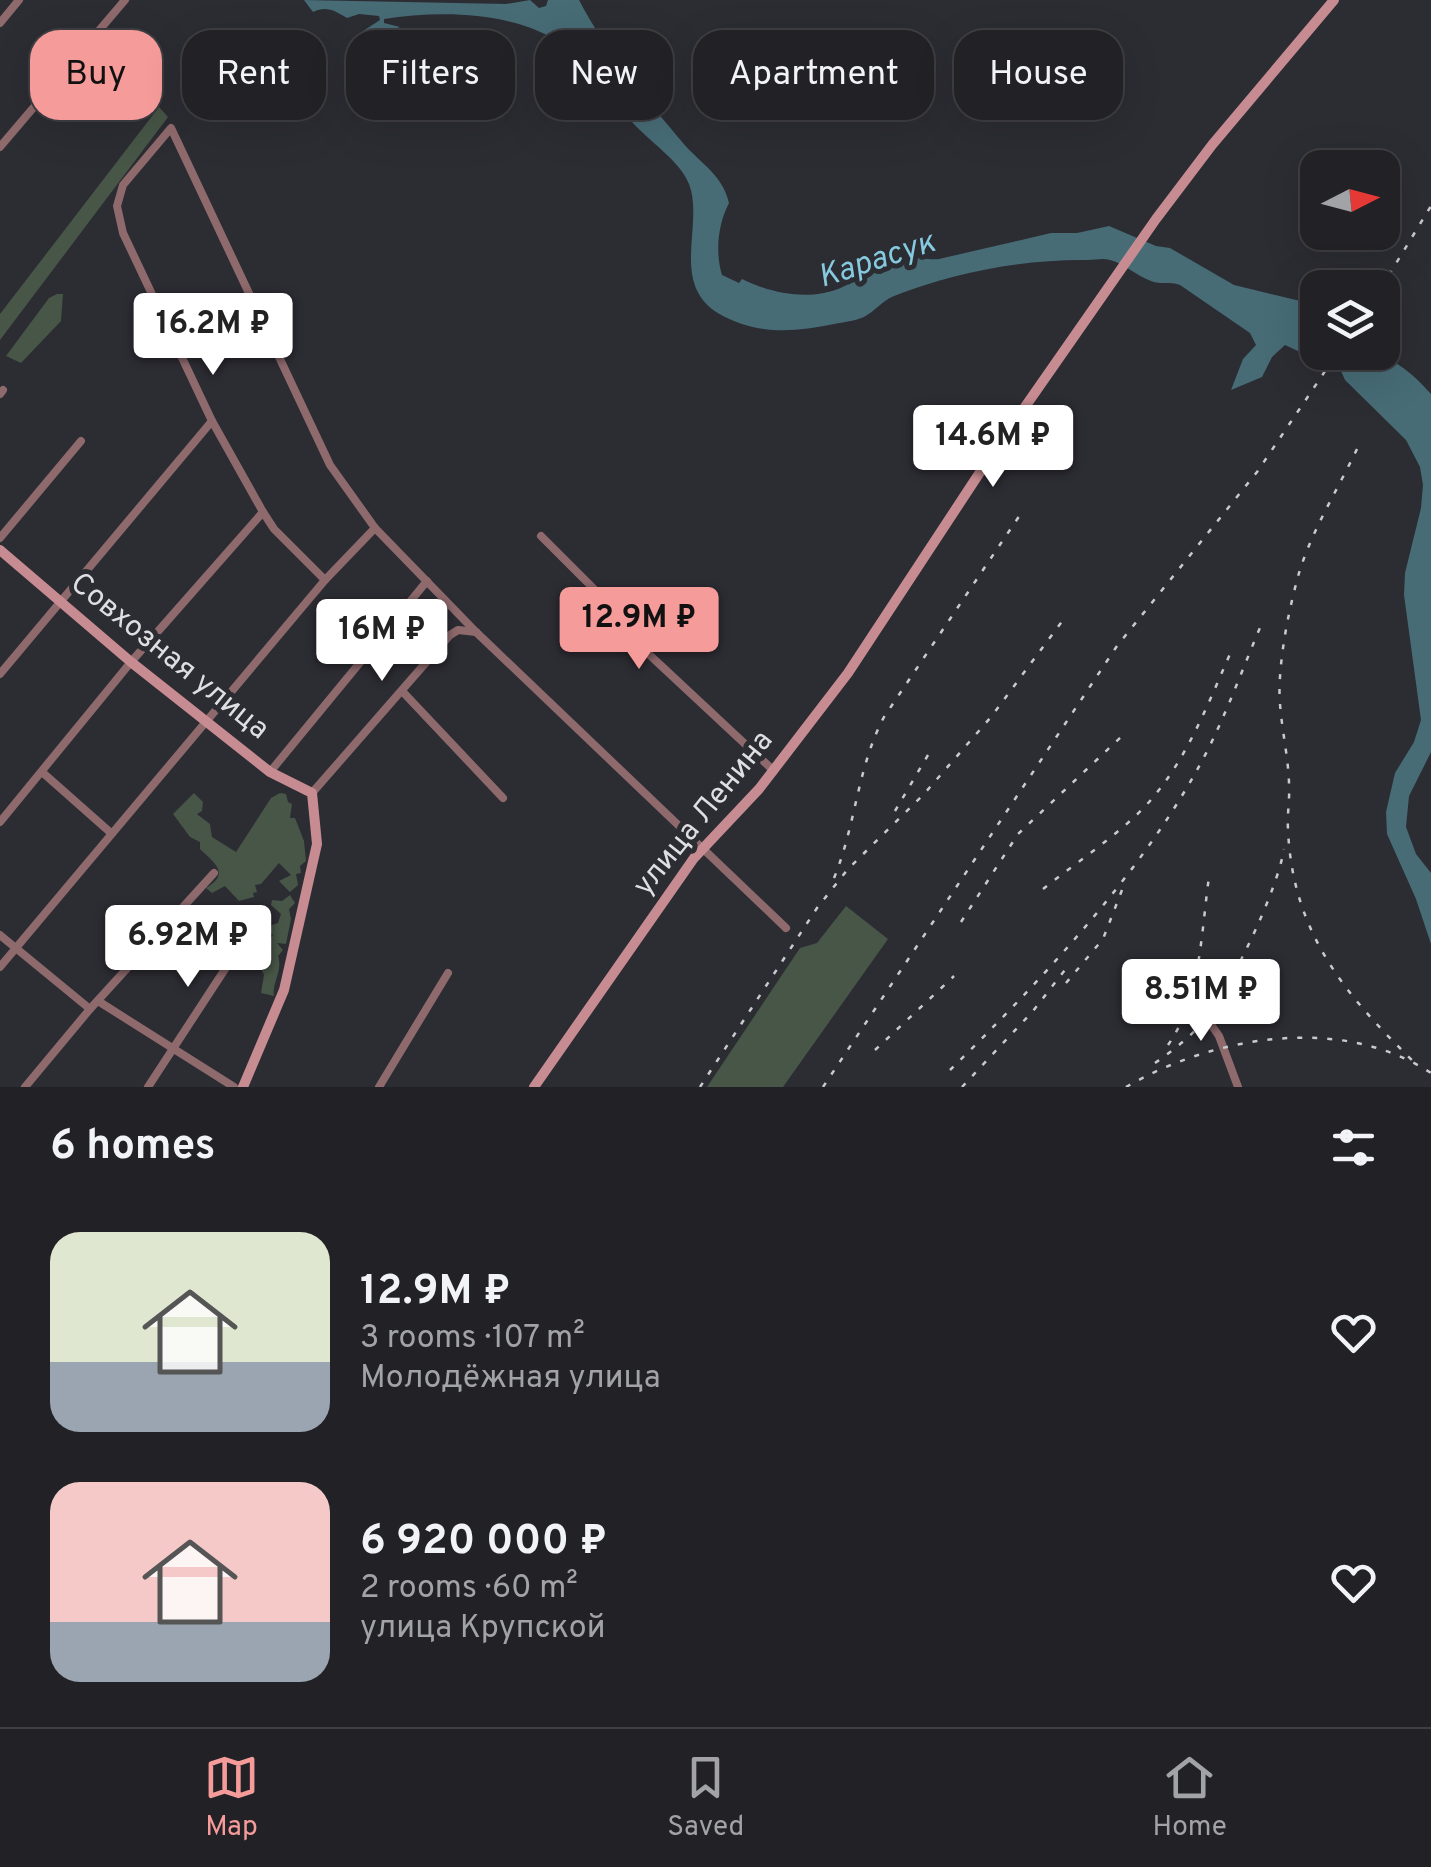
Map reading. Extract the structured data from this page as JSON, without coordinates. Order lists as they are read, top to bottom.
{
  "streets": {
    "main road": ["Совхозная улица", "улица Ленина"]
  },
  "water": ["Карасук"],
  "north": "right",
  "page": {
    "chip": [
      "Buy",
      "Rent",
      "Filters",
      "New",
      "Apartment",
      "House"
    ],
    "price": [
      "16.2M ₽",
      "14.6M ₽",
      "12.9M ₽",
      "16M ₽",
      "6.92M ₽",
      "8.51M ₽"
    ],
    "heading": "6 homes",
    "list": [
      {
        "name": "12.9M ₽",
        "note": "3 rooms · 107 m² · Молодёжная улица"
      },
      {
        "name": "6 920 000 ₽",
        "note": "2 rooms · 60 m² · улица Крупской"
      }
    ],
    "tabs": ["Map", "Saved", "Home"]
  }
}
